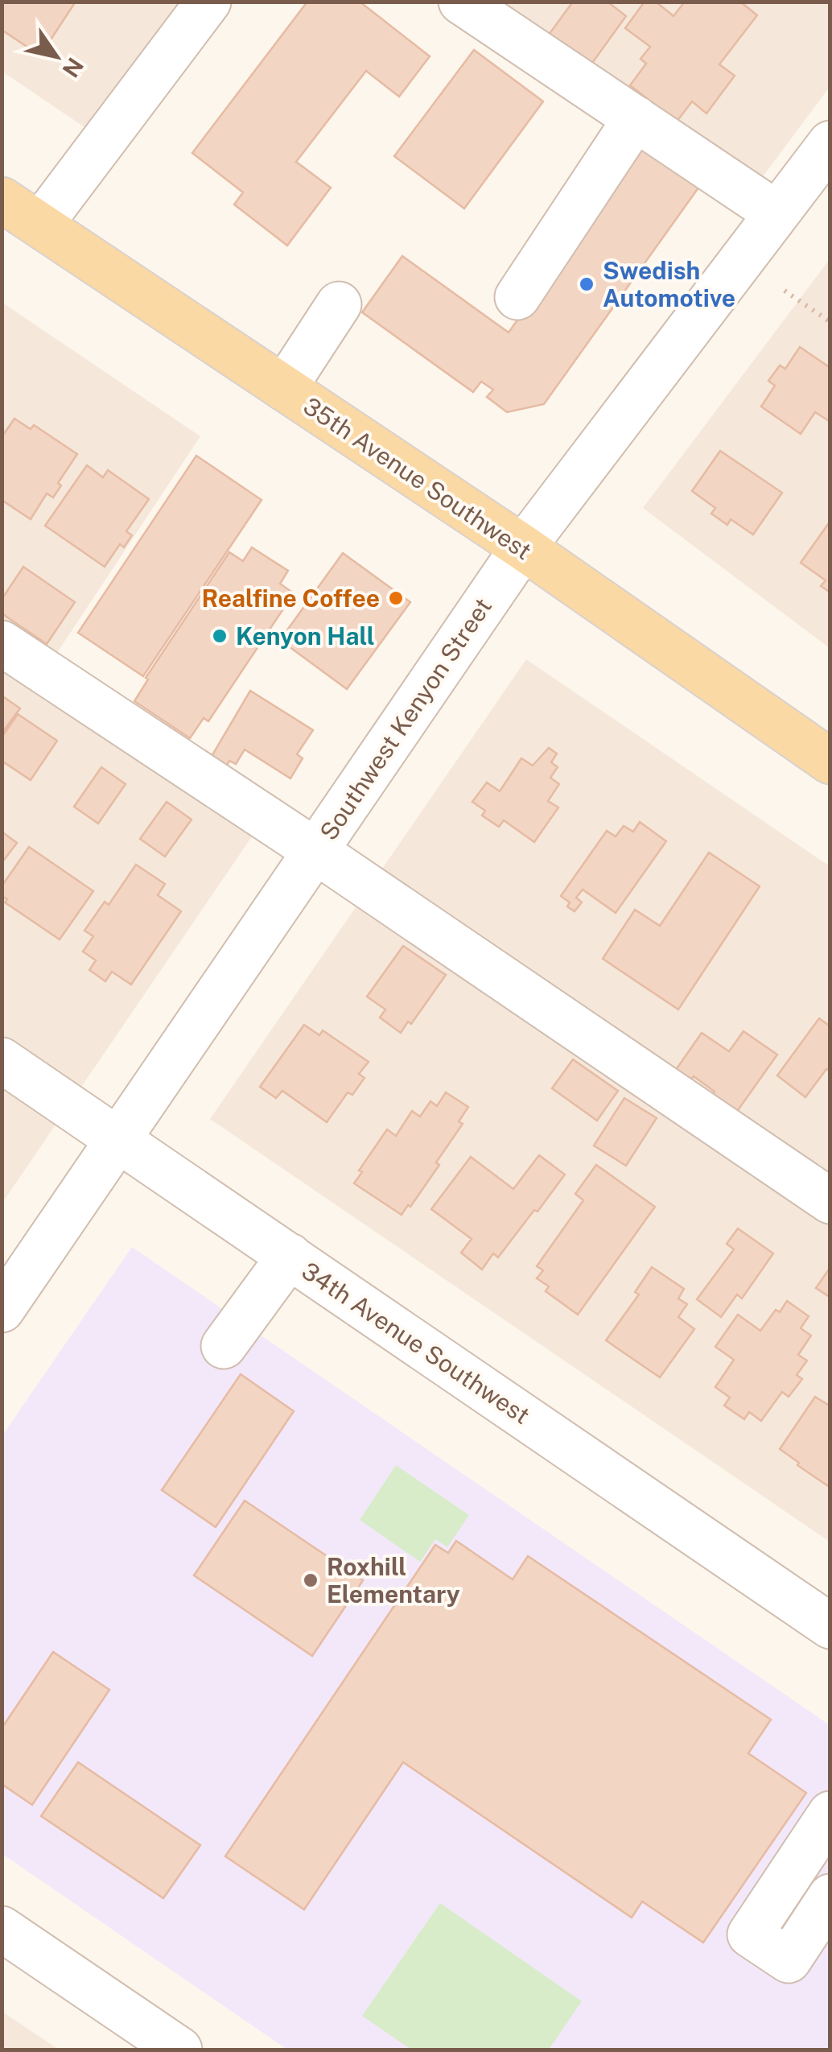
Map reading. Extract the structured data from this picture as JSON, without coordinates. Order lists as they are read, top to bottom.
{
  "streets": {
    "main road": ["35th Avenue Southwest"],
    "street": ["Southwest Kenyon Street", "34th Avenue Southwest"]
  },
  "crossings": [
    ["35th Avenue Southwest", "Southwest Kenyon Street"],
    ["Southwest Kenyon Street", "34th Avenue Southwest"]
  ],
  "places": [
    "Swedish Automotive",
    "Realfine Coffee",
    "Kenyon Hall",
    "Roxhill Elementary"
  ],
  "north": "bottom right"
}
